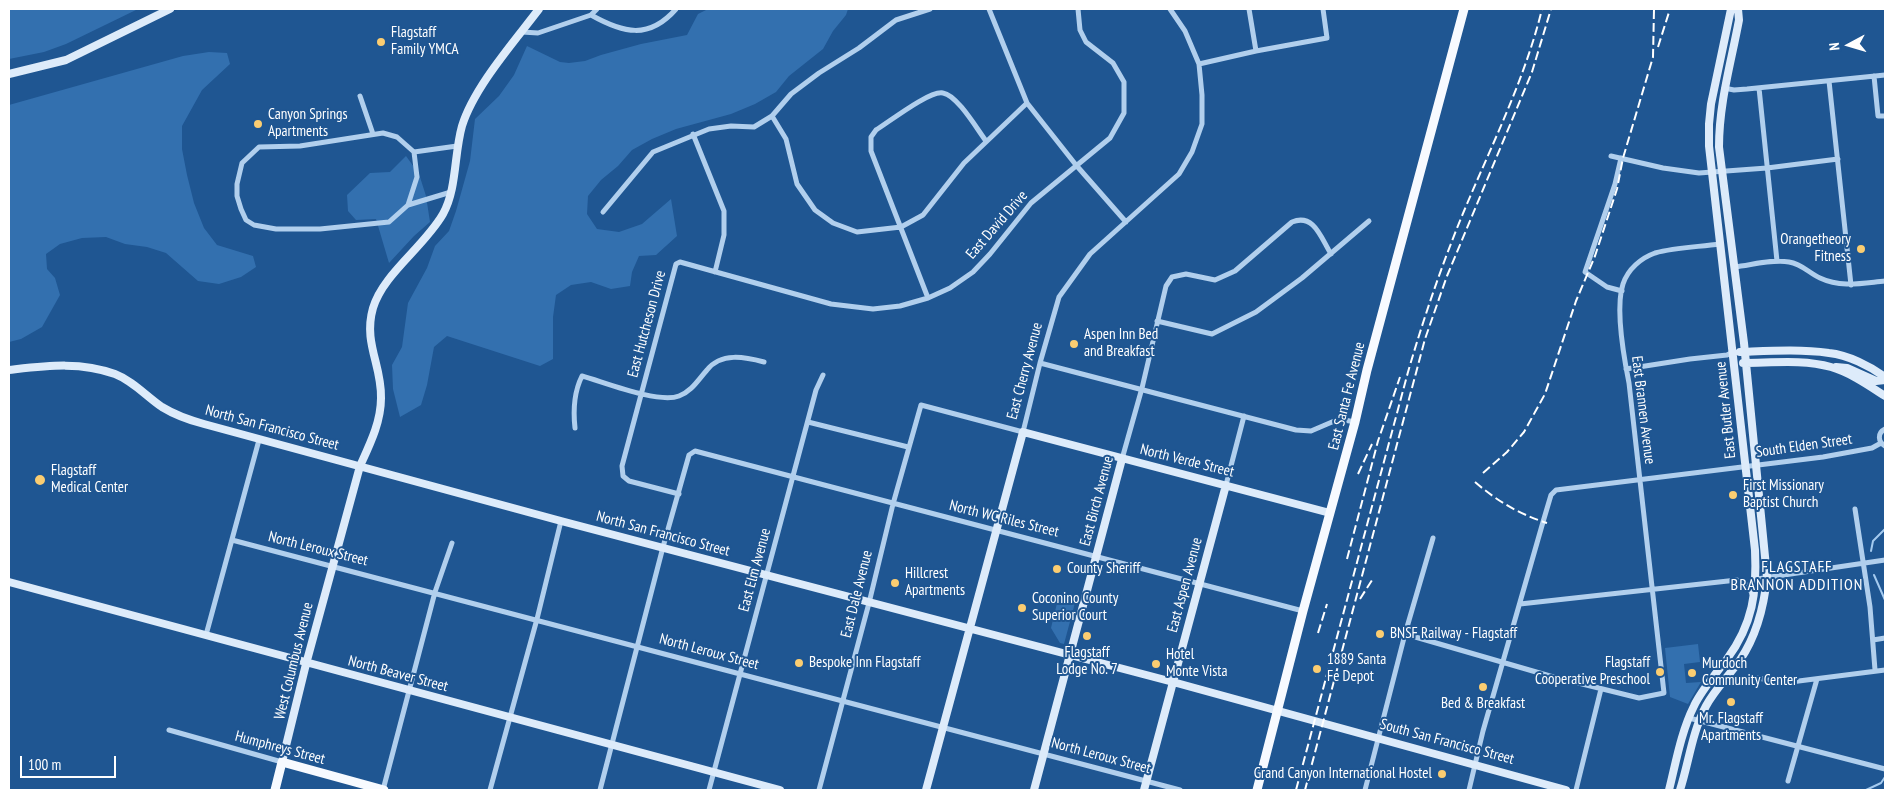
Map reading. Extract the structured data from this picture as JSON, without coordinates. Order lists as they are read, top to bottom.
{
  "streets": {
    "main road": ["East Santa Fe Avenue", "Humphreys Street"],
    "street": [
      "East David Drive",
      "East Hutcheson Drive",
      "East Cherry Avenue",
      "East Brannen Avenue",
      "East Butler Avenue",
      "North San Francisco Street",
      "South Elden Street",
      "North Verde Street",
      "East Birch Avenue",
      "North WC Riles Street",
      "North Leroux Street",
      "East Elm Avenue",
      "East Aspen Avenue",
      "East Dale Avenue",
      "West Columbus Avenue",
      "North Beaver Street",
      "South San Francisco Street"
    ]
  },
  "crossings": [
    ["East David Drive", "East Hutcheson Drive"],
    ["East Hutcheson Drive", "North WC Riles Street"],
    ["East Cherry Avenue", "North San Francisco Street"],
    ["East Cherry Avenue", "North Verde Street"],
    ["East Cherry Avenue", "North WC Riles Street"],
    ["East Cherry Avenue", "North Leroux Street"],
    ["East Santa Fe Avenue", "North San Francisco Street"],
    ["East Santa Fe Avenue", "North Verde Street"],
    ["East Santa Fe Avenue", "North WC Riles Street"],
    ["East Brannen Avenue", "South Elden Street"],
    ["East Butler Avenue", "South Elden Street"],
    ["North San Francisco Street", "East Birch Avenue"],
    ["North San Francisco Street", "East Elm Avenue"],
    ["North San Francisco Street", "East Aspen Avenue"],
    ["North San Francisco Street", "East Dale Avenue"],
    ["North San Francisco Street", "West Columbus Avenue"],
    ["North San Francisco Street", "South San Francisco Street"],
    ["North Verde Street", "East Birch Avenue"],
    ["North Verde Street", "East Aspen Avenue"],
    ["North Verde Street", "East Dale Avenue"],
    ["East Birch Avenue", "North WC Riles Street"],
    ["East Birch Avenue", "North Leroux Street"],
    ["North WC Riles Street", "East Elm Avenue"],
    ["North WC Riles Street", "East Aspen Avenue"],
    ["North WC Riles Street", "East Dale Avenue"],
    ["North Leroux Street", "East Elm Avenue"],
    ["North Leroux Street", "East Aspen Avenue"],
    ["North Leroux Street", "East Dale Avenue"],
    ["North Leroux Street", "West Columbus Avenue"],
    ["East Elm Avenue", "North Beaver Street"],
    ["West Columbus Avenue", "North Beaver Street"],
    ["West Columbus Avenue", "Humphreys Street"]
  ],
  "districts": ["FLAGSTAFF BRANNON ADDITION"],
  "places": [
    "Flagstaff Family YMCA",
    "Canyon Springs Apartments",
    "Orangetheory Fitness",
    "Aspen Inn Bed and Breakfast",
    "Flagstaff Medical Center",
    "First Missionary Baptist Church",
    "County Sheriff",
    "Hillcrest Apartments",
    "Coconino County Superior Court",
    "BNSF Railway - Flagstaff",
    "Flagstaff Lodge No. 7",
    "Bespoke Inn Flagstaff",
    "Hotel Monte Vista",
    "1889 Santa Fe Depot",
    "Flagstaff Cooperative Preschool",
    "Murdoch Community Center",
    "Bed & Breakfast",
    "Mr. Flagstaff Apartments",
    "Grand Canyon International Hostel"
  ],
  "scale_bar": "100 m",
  "north": "left"
}
